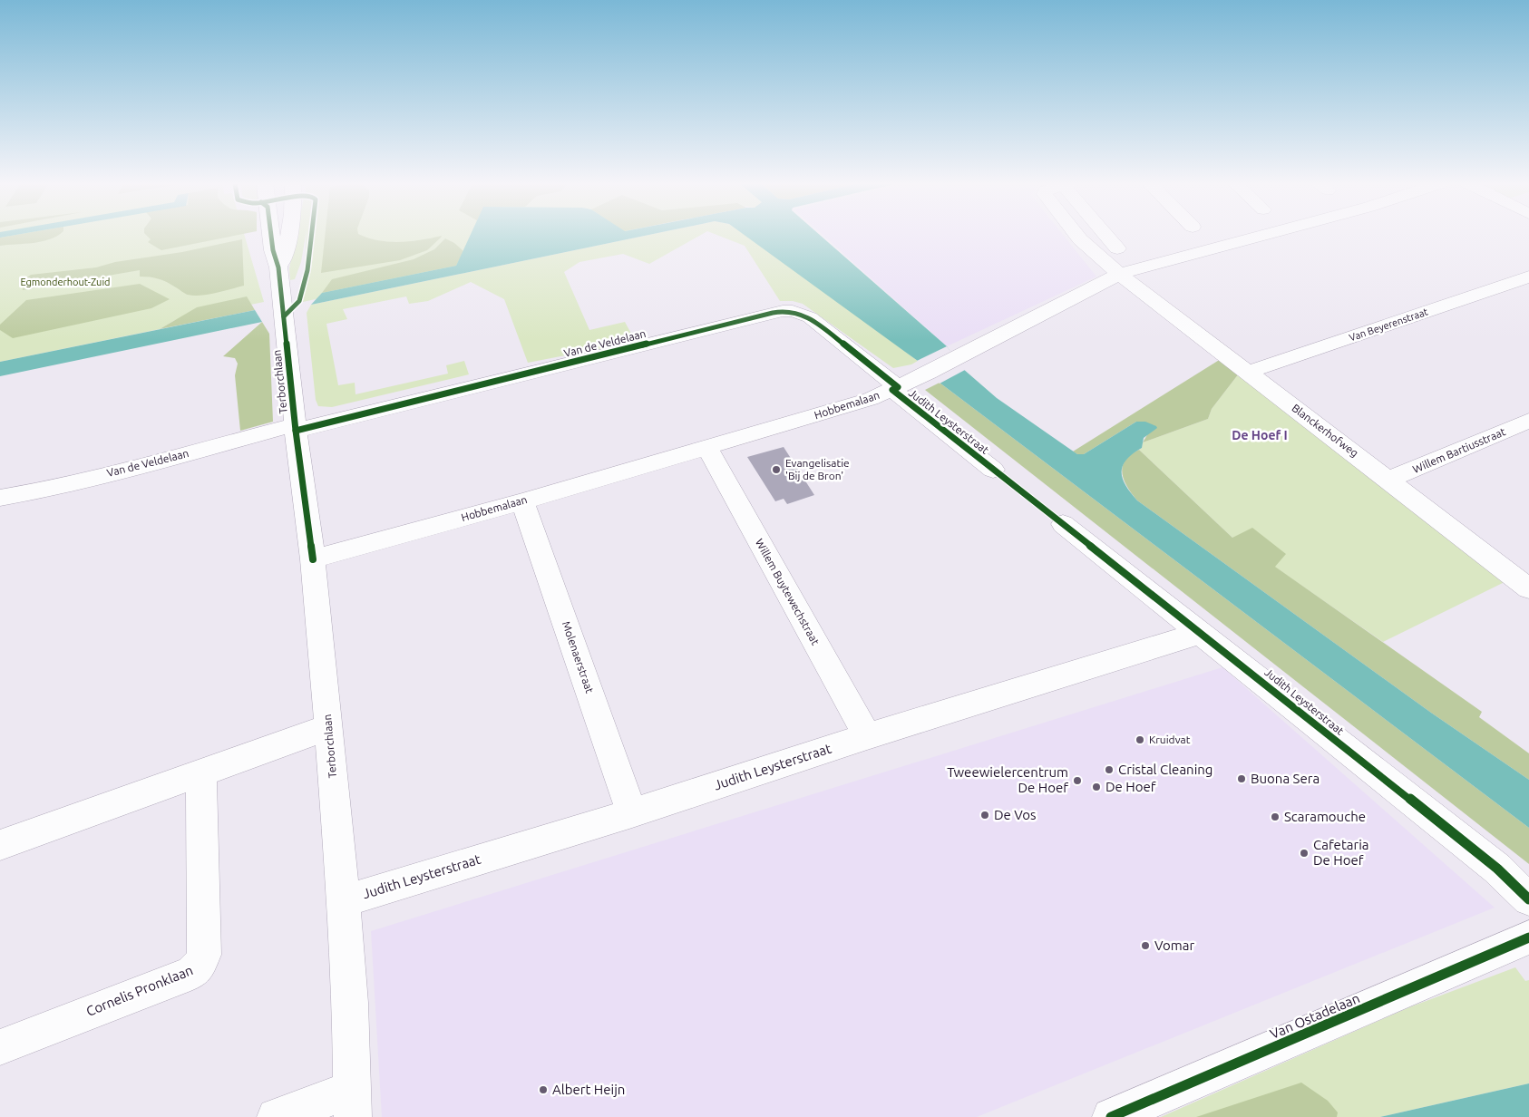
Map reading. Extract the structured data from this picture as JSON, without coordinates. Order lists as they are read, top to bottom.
{
  "streets": {
    "street": [
      "Van Beyerenstraat",
      "Van de Veldelaan",
      "Terborchlaan",
      "Hobbemalaan",
      "Judith Leysterstraat",
      "Blanckerhofweg",
      "Willem Bartiusstraat",
      "Willem Buytewechstraat",
      "Molenaerstraat",
      "Cornelis Pronklaan",
      "Van Ostadelaan"
    ]
  },
  "crossings": [
    ["Van Beyerenstraat", "Blanckerhofweg"],
    ["Van de Veldelaan", "Terborchlaan"],
    ["Van de Veldelaan", "Hobbemalaan"],
    ["Van de Veldelaan", "Judith Leysterstraat"],
    ["Terborchlaan", "Hobbemalaan"],
    ["Terborchlaan", "Judith Leysterstraat"],
    ["Hobbemalaan", "Judith Leysterstraat"],
    ["Hobbemalaan", "Blanckerhofweg"],
    ["Hobbemalaan", "Willem Buytewechstraat"],
    ["Hobbemalaan", "Molenaerstraat"],
    ["Judith Leysterstraat", "Willem Buytewechstraat"],
    ["Judith Leysterstraat", "Molenaerstraat"],
    ["Blanckerhofweg", "Willem Bartiusstraat"]
  ],
  "districts": ["De Hoef I"],
  "parks": ["Egmonderhout-Zuid"],
  "places": [
    "Evangelisatie 'Bij de Bron'",
    "Kruidvat",
    "Cristal Cleaning",
    "Buona Sera",
    "Tweewielercentrum De Hoef",
    "De Hoef",
    "De Vos",
    "Scaramouche",
    "Cafetaria De Hoef",
    "Vomar",
    "Albert Heijn"
  ]
}
